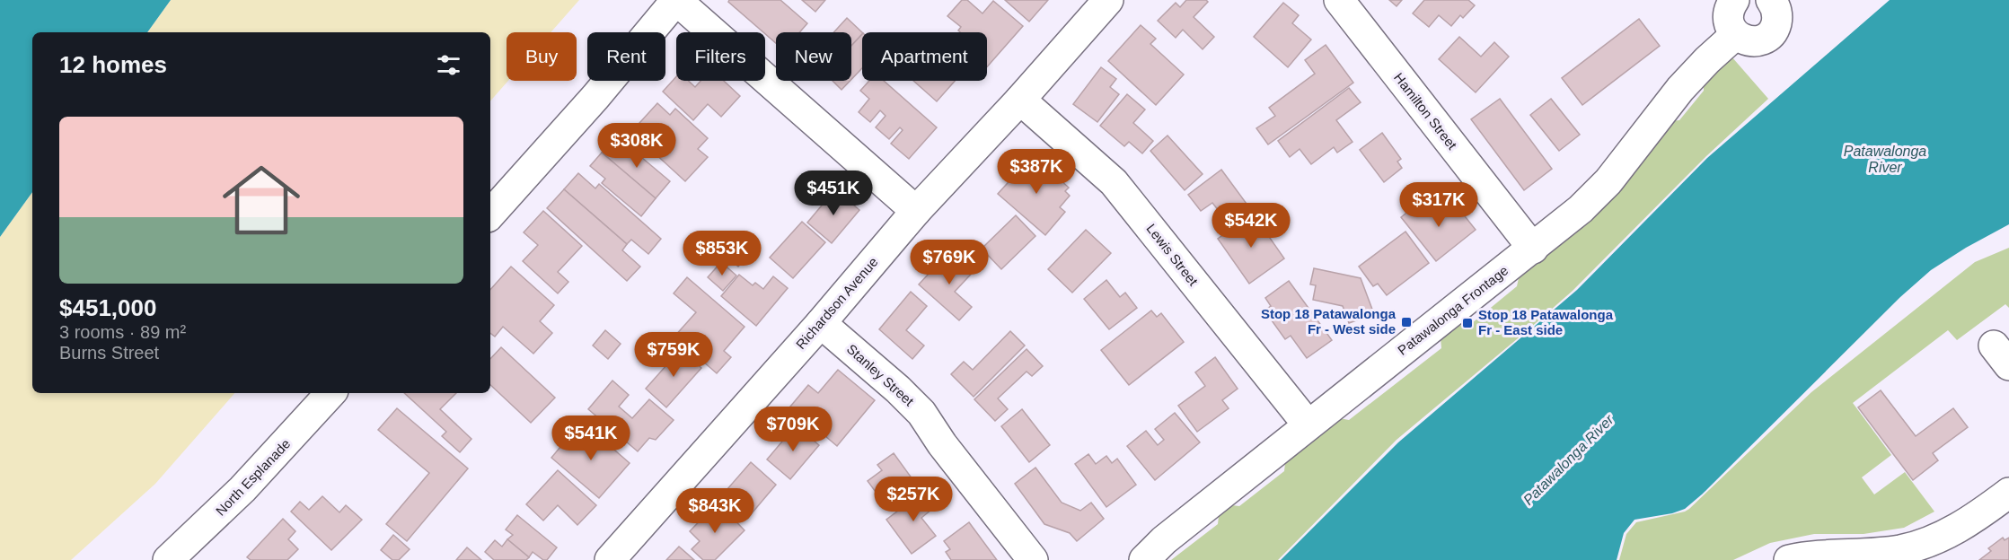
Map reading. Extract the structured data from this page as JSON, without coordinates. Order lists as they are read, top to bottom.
{
  "streets": {
    "street": [
      "Hamilton Street",
      "Lewis Street",
      "Richardson Avenue",
      "Patawalonga Frontage",
      "Stanley Street",
      "North Esplanade"
    ]
  },
  "crossings": [
    ["Hamilton Street", "Patawalonga Frontage"],
    ["Lewis Street", "Richardson Avenue"],
    ["Lewis Street", "Patawalonga Frontage"],
    ["Richardson Avenue", "Stanley Street"]
  ],
  "water": ["Patawalonga River"],
  "places": {
    "transit": ["Stop 18 Patawalonga Fr - West side", "Stop 18 Patawalonga Fr - East side"]
  },
  "page": {
    "chip": [
      "Buy",
      "Rent",
      "Filters",
      "New",
      "Apartment"
    ],
    "heading": "12 homes",
    "list": [
      {
        "name": "$451,000",
        "note": "3 rooms · 89 m² · Burns Street"
      }
    ],
    "price": [
      "$308K",
      "$387K",
      "$451K",
      "$317K",
      "$542K",
      "$853K",
      "$769K",
      "$759K",
      "$709K",
      "$541K",
      "$257K",
      "$843K"
    ]
  }
}
